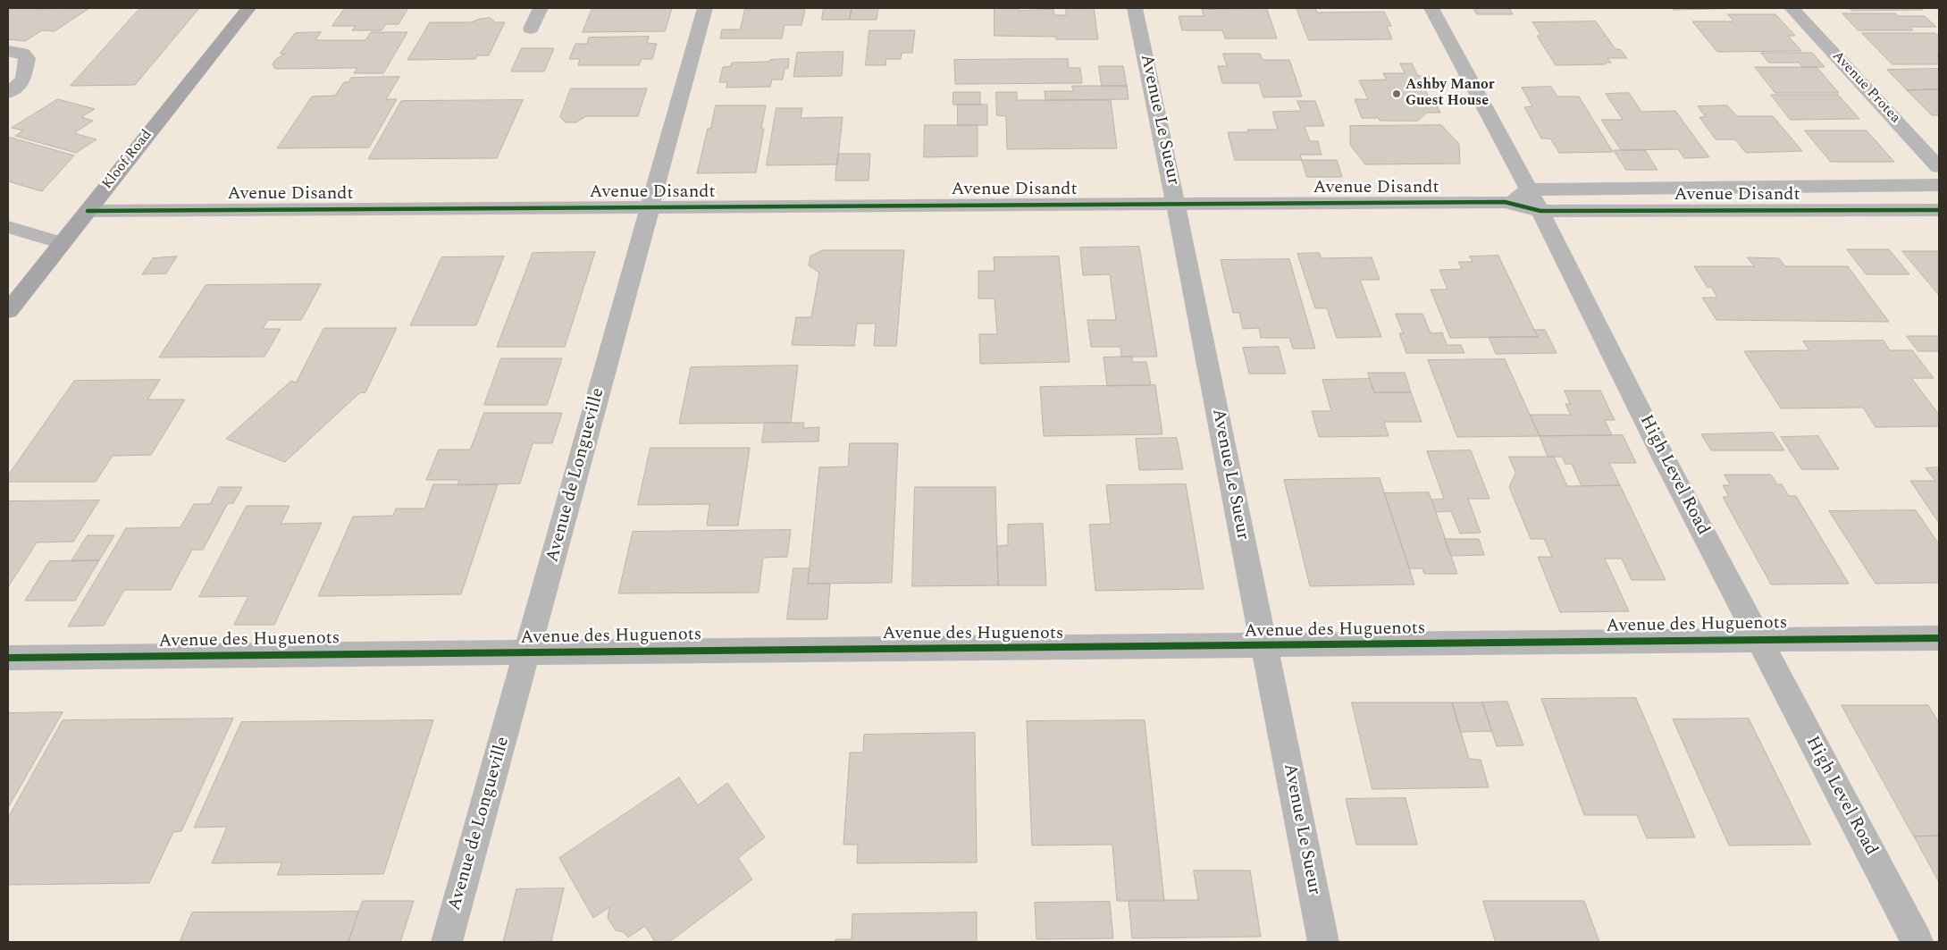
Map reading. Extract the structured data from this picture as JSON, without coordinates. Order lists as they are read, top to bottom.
{
  "streets": {
    "main road": ["Kloof Road"],
    "street": [
      "Avenue Protea",
      "Avenue Le Sueur",
      "Avenue Disandt",
      "Avenue de Longueville",
      "High Level Road",
      "Avenue des Huguenots"
    ]
  },
  "crossings": [
    ["Avenue Le Sueur", "Avenue Disandt"],
    ["Avenue Le Sueur", "Avenue des Huguenots"],
    ["Kloof Road", "Avenue Disandt"],
    ["Avenue Disandt", "Avenue de Longueville"],
    ["Avenue Disandt", "High Level Road"],
    ["Avenue de Longueville", "Avenue des Huguenots"],
    ["High Level Road", "Avenue des Huguenots"]
  ],
  "places": ["Ashby Manor Guest House"]
}
